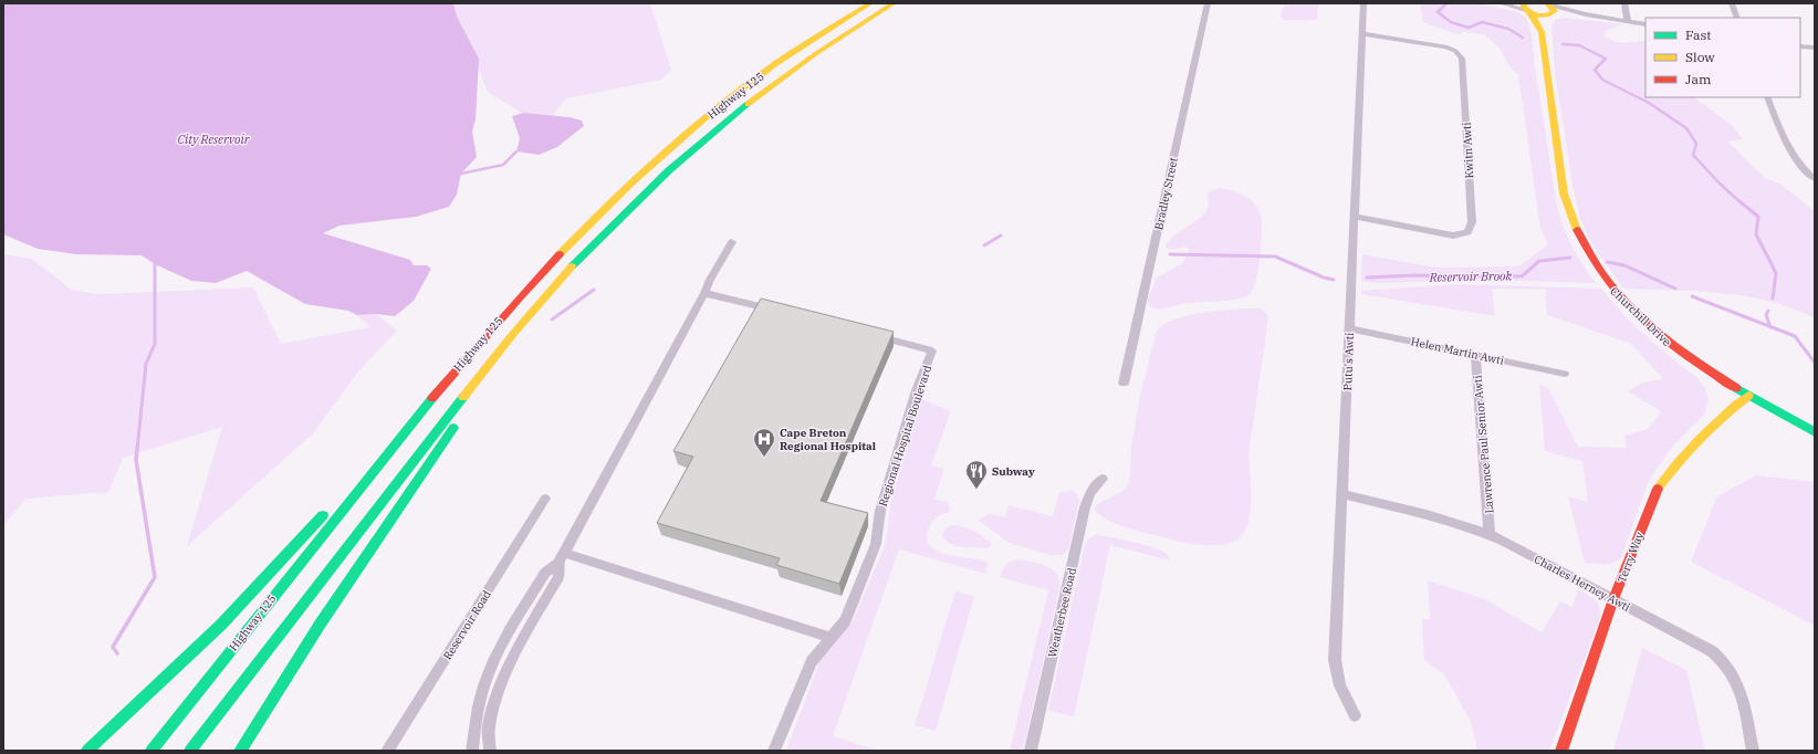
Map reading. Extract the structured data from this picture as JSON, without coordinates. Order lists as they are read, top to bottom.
{
  "streets": {
    "main road": ["Highway 125", "Churchill Drive", "Terry Way"],
    "street": [
      "Kwitn Awti",
      "Bradley Street",
      "Helen Martin Awti",
      "Putu's Awti",
      "Regional Hospital Boulevard",
      "Lawrence Paul Senior Awti",
      "Charles Herney Awti",
      "Weatherbee Road",
      "Reservoir Road"
    ]
  },
  "crossings": [
    ["Kwitn Awti", "Putu's Awti"],
    ["Churchill Drive", "Terry Way"],
    ["Helen Martin Awti", "Putu's Awti"],
    ["Helen Martin Awti", "Lawrence Paul Senior Awti"],
    ["Putu's Awti", "Charles Herney Awti"],
    ["Lawrence Paul Senior Awti", "Charles Herney Awti"],
    ["Terry Way", "Charles Herney Awti"]
  ],
  "water": ["City Reservoir", "Reservoir Brook"],
  "places": {
    "hospital": ["Cape Breton Regional Hospital"],
    "restaurant": ["Subway"]
  },
  "legend": ["Fast", "Slow", "Jam"]
}
